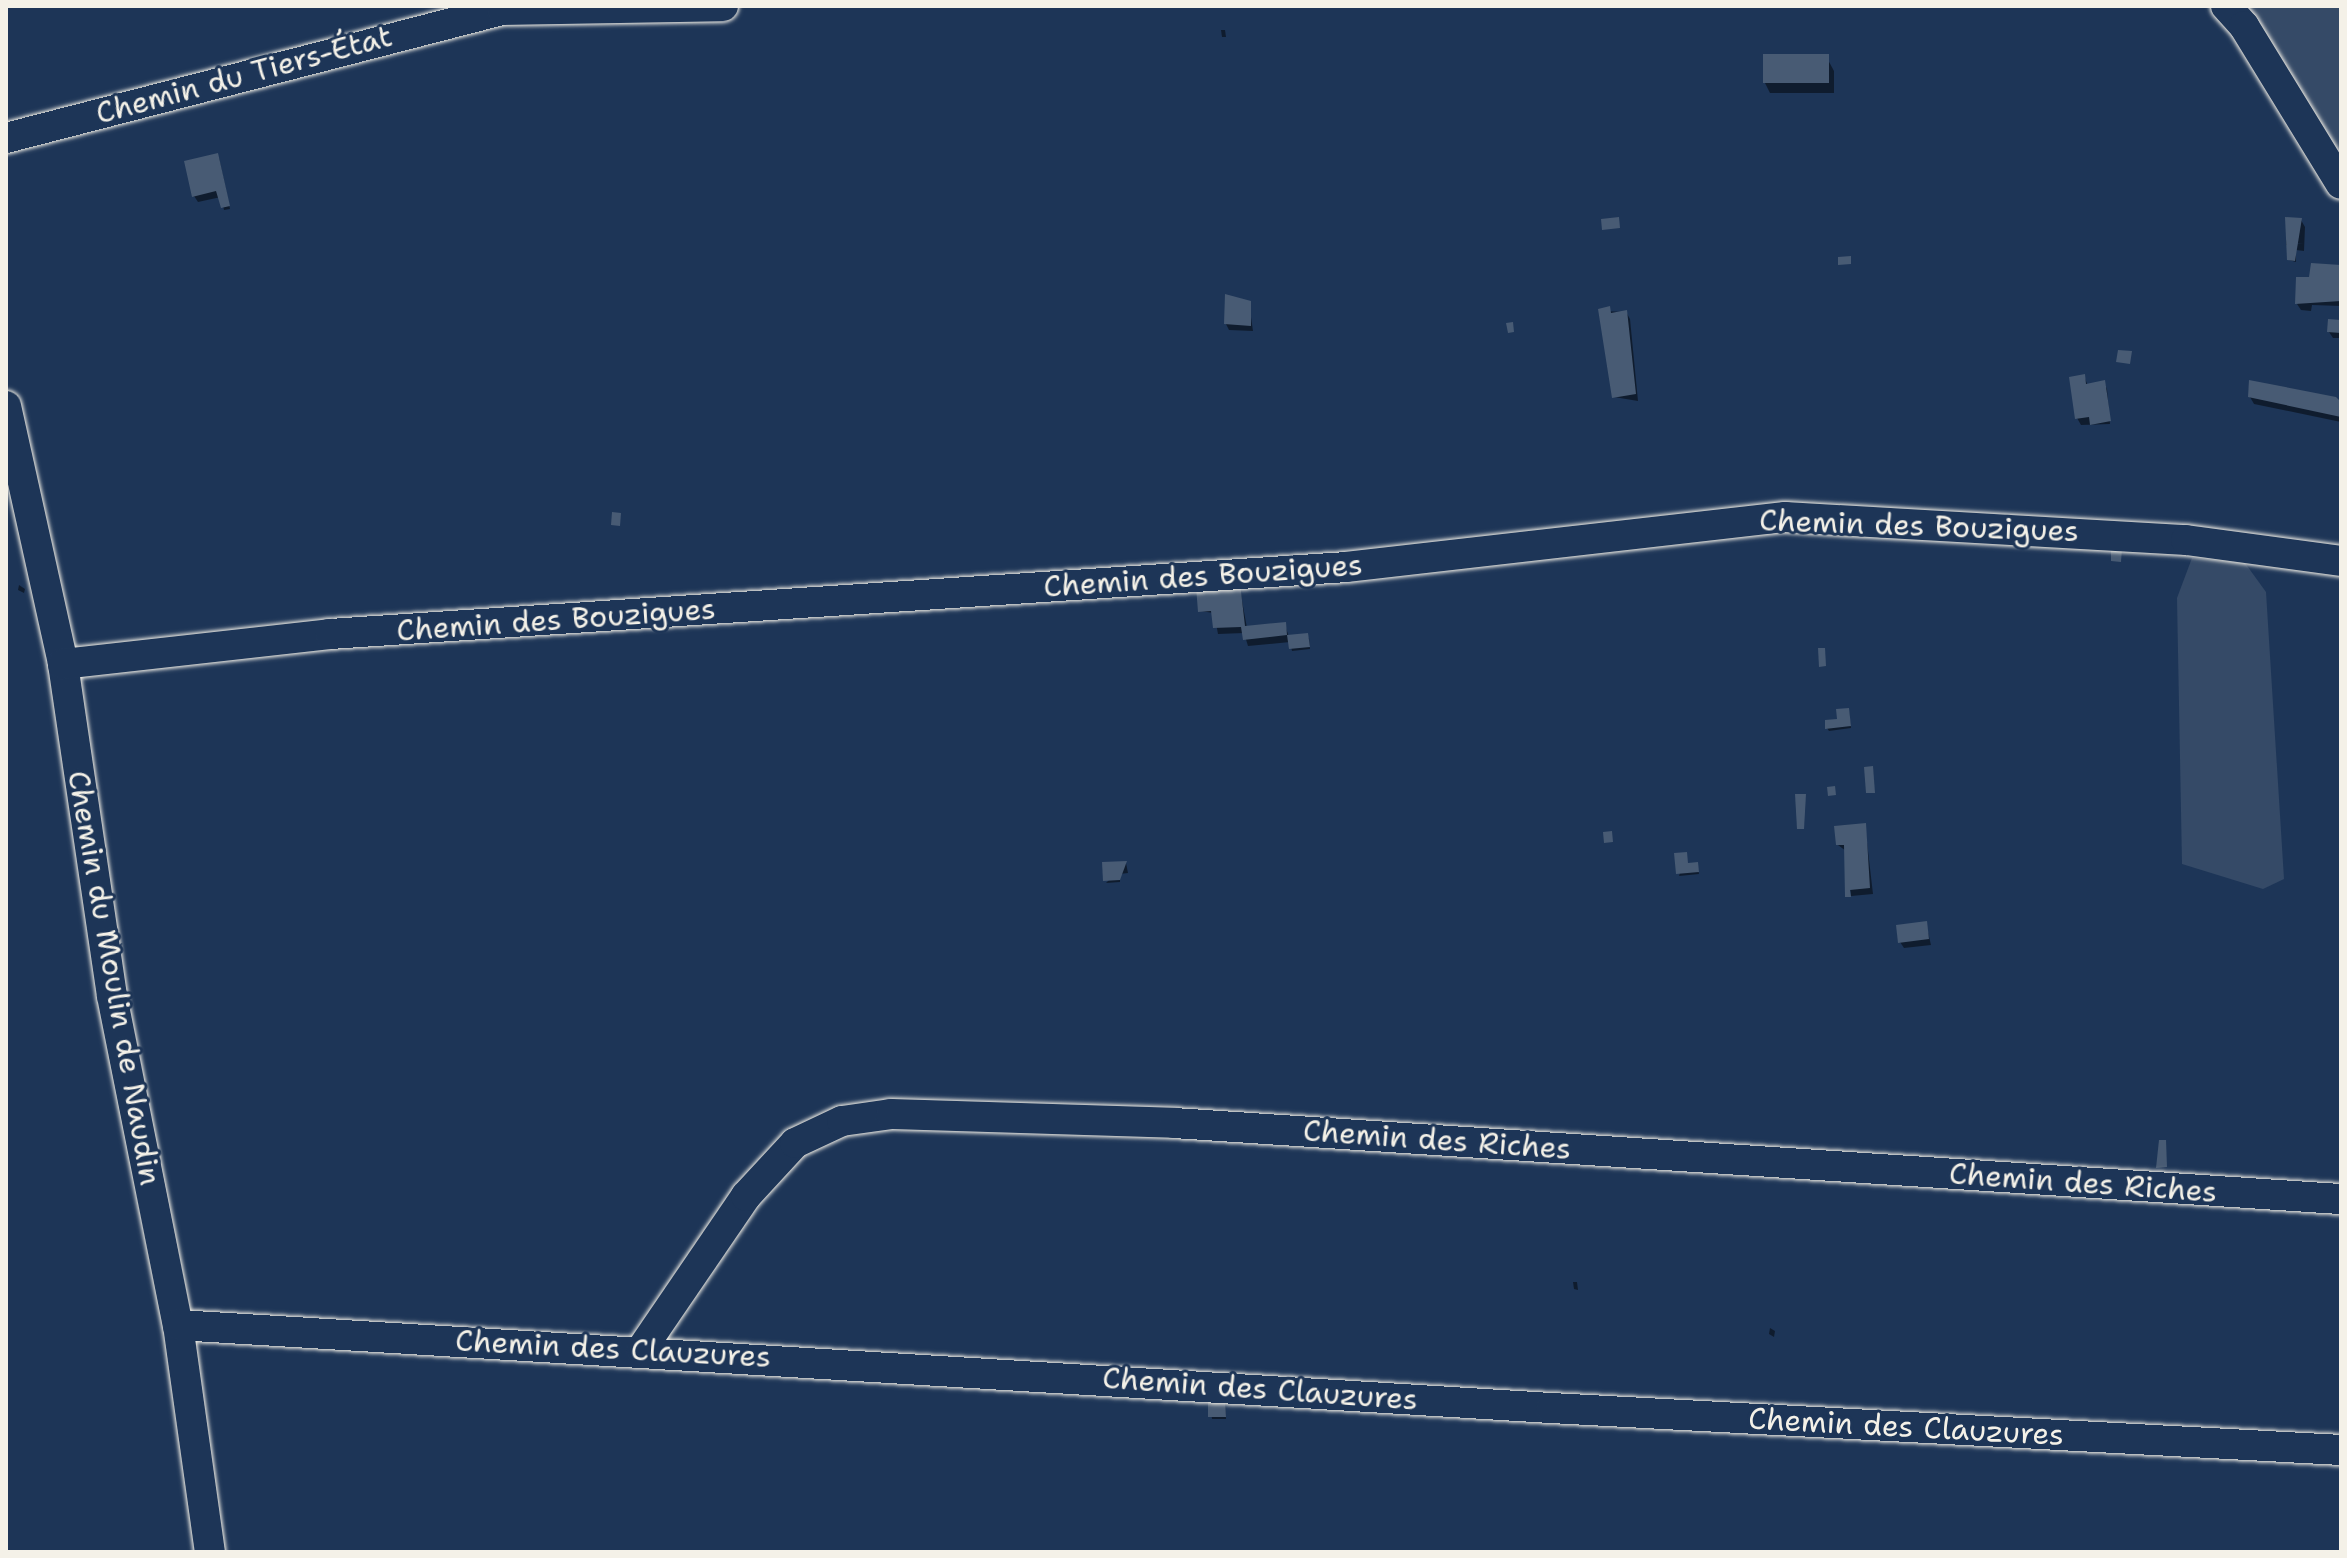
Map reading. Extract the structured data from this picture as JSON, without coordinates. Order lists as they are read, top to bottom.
{
  "streets": {
    "street": [
      "Chemin du Tiers-État",
      "Chemin des Bouzigues",
      "Chemin du Moulin de Naudin",
      "Chemin des Riches",
      "Chemin des Clauzures"
    ]
  },
  "crossings": [
    ["Chemin des Bouzigues", "Chemin du Moulin de Naudin"],
    ["Chemin du Moulin de Naudin", "Chemin des Clauzures"],
    ["Chemin des Riches", "Chemin des Clauzures"]
  ]
}
